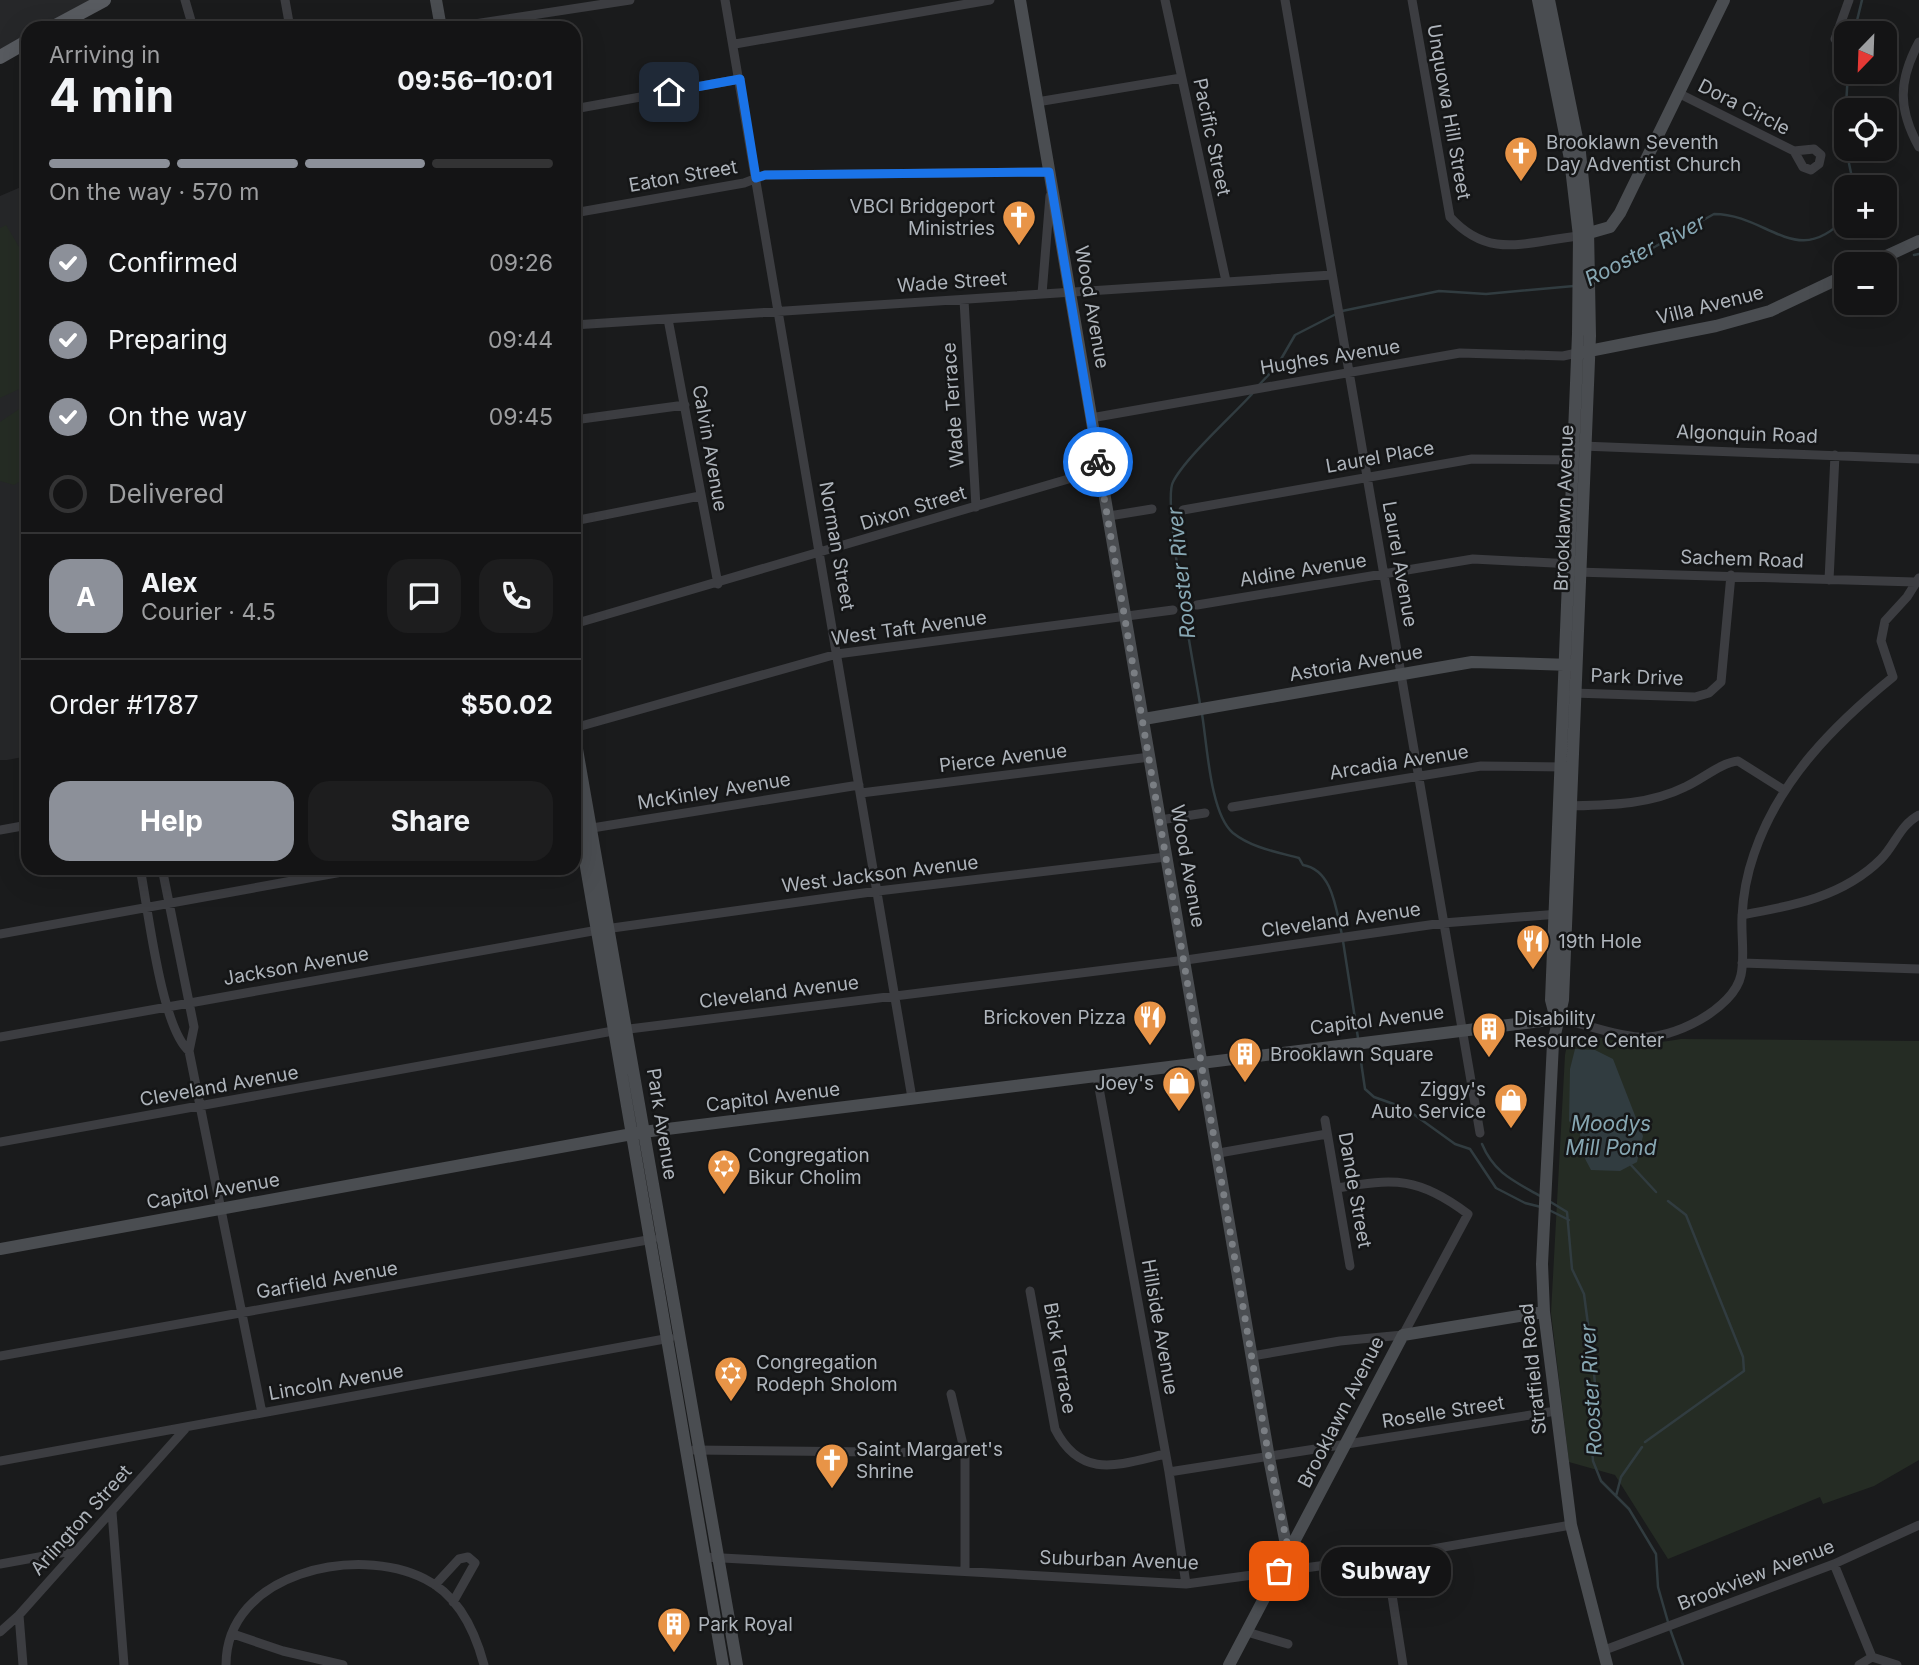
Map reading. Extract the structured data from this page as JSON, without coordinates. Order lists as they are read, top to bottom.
{
  "streets": {
    "main road": [
      "Villa Avenue",
      "Wood Avenue",
      "Brooklawn Avenue",
      "Astoria Avenue",
      "Capitol Avenue",
      "Park Avenue",
      "Stratfield Road"
    ],
    "street": [
      "Dora Circle",
      "Unquowa Hill Street",
      "Pacific Street",
      "Eaton Street",
      "Wade Street",
      "Hughes Avenue",
      "Wade Terrace",
      "Algonquin Road",
      "Calvin Avenue",
      "Laurel Place",
      "Dixon Street",
      "Norman Street",
      "Sachem Road",
      "Laurel Avenue",
      "Aldine Avenue",
      "West Taft Avenue",
      "Park Drive",
      "Pierce Avenue",
      "Arcadia Avenue",
      "McKinley Avenue",
      "West Jackson Avenue",
      "Cleveland Avenue",
      "Jackson Avenue",
      "Dande Street",
      "Garfield Avenue",
      "Hillside Avenue",
      "Bick Terrace",
      "Lincoln Avenue",
      "Roselle Street",
      "Arlington Street",
      "Suburban Avenue",
      "Brookview Avenue"
    ]
  },
  "crossings": [
    ["Unquowa Hill Street", "Brooklawn Avenue"],
    ["Pacific Street", "Wade Street"],
    ["Eaton Street", "Wood Avenue"],
    ["Eaton Street", "Norman Street"],
    ["Wade Street", "Wood Avenue"],
    ["Wade Street", "Wade Terrace"],
    ["Wade Street", "Calvin Avenue"],
    ["Wade Street", "Norman Street"],
    ["Wade Street", "Laurel Avenue"],
    ["Villa Avenue", "Hughes Avenue"],
    ["Villa Avenue", "Brooklawn Avenue"],
    ["Wood Avenue", "Hughes Avenue"],
    ["Wood Avenue", "Dixon Street"],
    ["Wood Avenue", "Brooklawn Avenue"],
    ["Wood Avenue", "West Taft Avenue"],
    ["Wood Avenue", "Astoria Avenue"],
    ["Wood Avenue", "Pierce Avenue"],
    ["Wood Avenue", "West Jackson Avenue"],
    ["Wood Avenue", "Cleveland Avenue"],
    ["Wood Avenue", "Capitol Avenue"],
    ["Wood Avenue", "Roselle Street"],
    ["Hughes Avenue", "Brooklawn Avenue"],
    ["Hughes Avenue", "Laurel Avenue"],
    ["Wade Terrace", "Dixon Street"],
    ["Algonquin Road", "Brooklawn Avenue"],
    ["Calvin Avenue", "Dixon Street"],
    ["Laurel Place", "Brooklawn Avenue"],
    ["Laurel Place", "Laurel Avenue"],
    ["Dixon Street", "Norman Street"],
    ["Brooklawn Avenue", "Sachem Road"],
    ["Brooklawn Avenue", "Aldine Avenue"],
    ["Brooklawn Avenue", "Astoria Avenue"],
    ["Brooklawn Avenue", "Park Drive"],
    ["Brooklawn Avenue", "Arcadia Avenue"],
    ["Brooklawn Avenue", "Cleveland Avenue"],
    ["Brooklawn Avenue", "Capitol Avenue"],
    ["Brooklawn Avenue", "Dande Street"],
    ["Brooklawn Avenue", "Stratfield Road"],
    ["Brooklawn Avenue", "Roselle Street"],
    ["Brooklawn Avenue", "Suburban Avenue"],
    ["Norman Street", "West Taft Avenue"],
    ["Norman Street", "Pierce Avenue"],
    ["Norman Street", "McKinley Avenue"],
    ["Norman Street", "West Jackson Avenue"],
    ["Norman Street", "Cleveland Avenue"],
    ["Norman Street", "Capitol Avenue"],
    ["Sachem Road", "Aldine Avenue"],
    ["Sachem Road", "Park Drive"],
    ["Laurel Avenue", "Aldine Avenue"],
    ["Laurel Avenue", "Astoria Avenue"],
    ["Laurel Avenue", "Arcadia Avenue"],
    ["Laurel Avenue", "Cleveland Avenue"],
    ["Laurel Avenue", "Capitol Avenue"],
    ["Pierce Avenue", "McKinley Avenue"],
    ["McKinley Avenue", "Park Avenue"],
    ["West Jackson Avenue", "Jackson Avenue"],
    ["West Jackson Avenue", "Park Avenue"],
    ["Cleveland Avenue", "Park Avenue"],
    ["Jackson Avenue", "Park Avenue"],
    ["Capitol Avenue", "Park Avenue"],
    ["Capitol Avenue", "Hillside Avenue"],
    ["Park Avenue", "Garfield Avenue"],
    ["Park Avenue", "Lincoln Avenue"],
    ["Park Avenue", "Suburban Avenue"],
    ["Hillside Avenue", "Bick Terrace"],
    ["Hillside Avenue", "Roselle Street"],
    ["Hillside Avenue", "Suburban Avenue"],
    ["Stratfield Road", "Roselle Street"],
    ["Stratfield Road", "Suburban Avenue"],
    ["Stratfield Road", "Brookview Avenue"],
    ["Lincoln Avenue", "Arlington Street"]
  ],
  "water": ["Rooster River", "Moodys Mill Pond"],
  "places": {
    "church": ["Brooklawn Seventh Day Adventist Church", "VBCI Bridgeport Ministries", "Saint Margaret's Shrine"],
    "restaurant": ["19th Hole", "Brickoven Pizza"],
    "building": ["Disability Resource Center", "Brooklawn Square", "Park Royal"],
    "shop": ["Joey's", "Ziggy's Auto Service"],
    "synagogue": ["Congregation Bikur Cholim", "Congregation Rodeph Sholom"],
    "other": ["Subway"]
  },
  "north": "bottom left",
  "page": {
    "map_buttons": ["+", "−"],
    "heading": ["4 min", "Arriving in", "09:56–10:01"],
    "panel": [
      "Alex",
      "Courier · 4.5",
      "Order #1787",
      "$50.02"
    ],
    "bar": "On the way · 570 m",
    "list": [
      ["Confirmed", "09:26"],
      ["Preparing", "09:44"],
      ["On the way", "09:45"],
      "Delivered"
    ],
    "round": "A",
    "buttons": ["Help", "Share"],
    "bubble": "Subway"
  }
}
